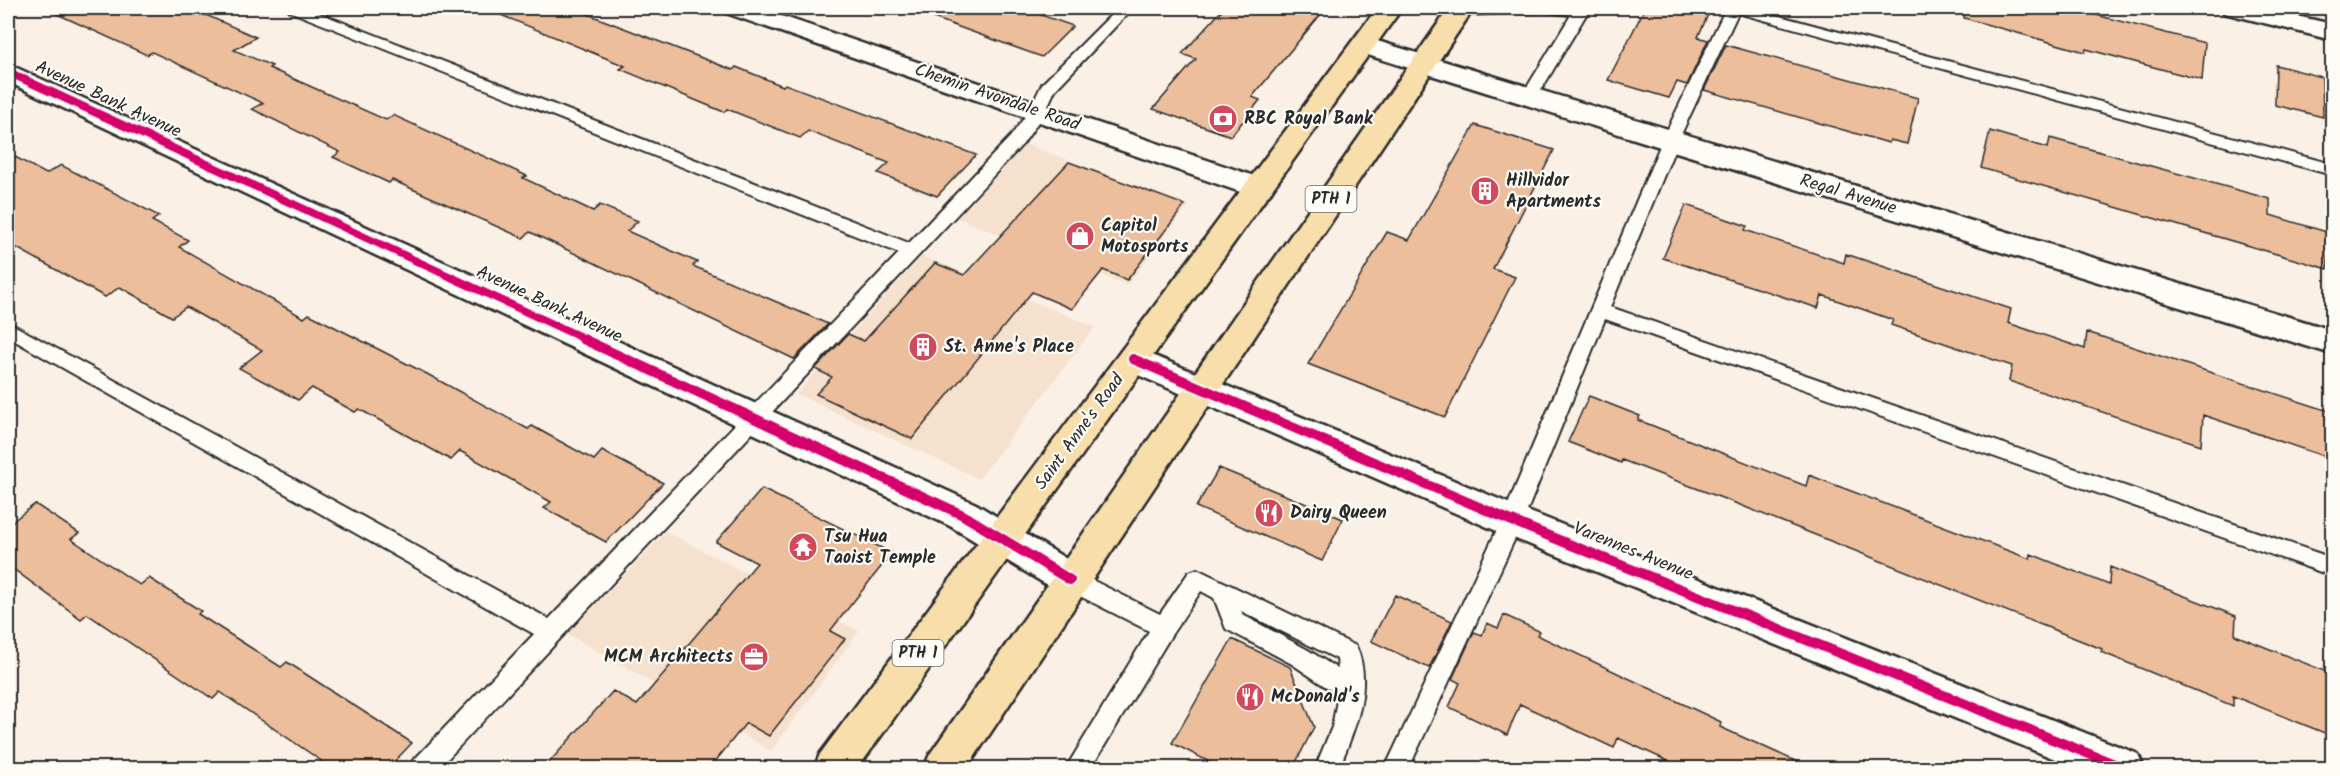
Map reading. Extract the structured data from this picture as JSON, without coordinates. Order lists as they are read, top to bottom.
{
  "streets": {
    "highway": ["PTH 1", "Saint Anne's Road"],
    "street": [
      "Chemin Avondale Road",
      "Avenue Bank Avenue",
      "Regal Avenue",
      "Varennes Avenue"
    ]
  },
  "crossings": [
    ["Chemin Avondale Road", "Saint Anne's Road"],
    ["Avenue Bank Avenue", "PTH 1"],
    ["Avenue Bank Avenue", "Saint Anne's Road"],
    ["Regal Avenue", "PTH 1"],
    ["Regal Avenue", "Saint Anne's Road"],
    ["PTH 1", "Varennes Avenue"],
    ["Saint Anne's Road", "Varennes Avenue"]
  ],
  "places": {
    "bank": ["RBC Royal Bank"],
    "building": ["Hillvidor Apartments", "St. Anne's Place"],
    "shop": ["Capitol Motosports"],
    "restaurant": ["Dairy Queen", "McDonald's"],
    "temple": ["Tsu Hua Taoist Temple"],
    "office": ["MCM Architects"]
  }
}
